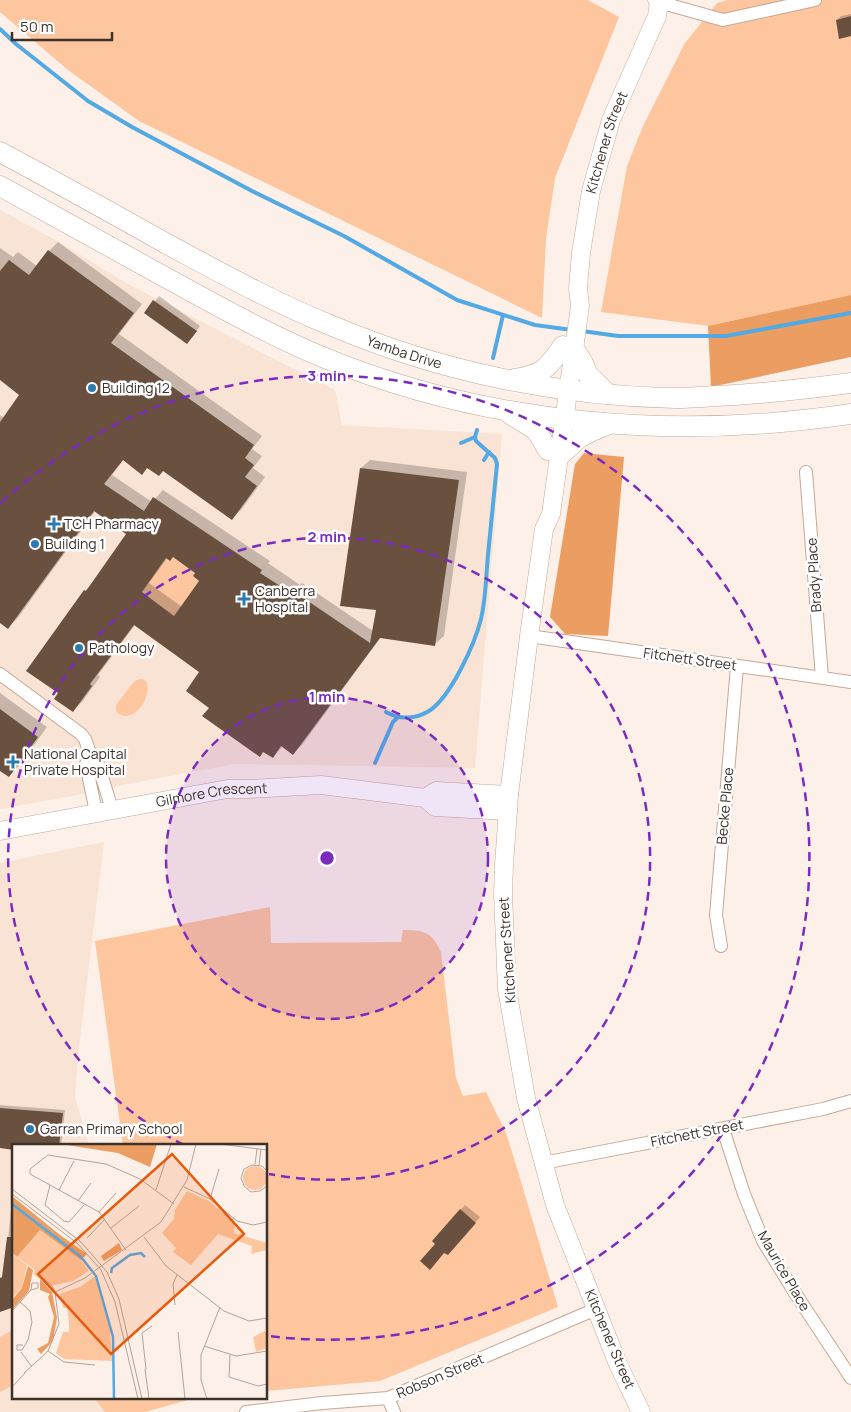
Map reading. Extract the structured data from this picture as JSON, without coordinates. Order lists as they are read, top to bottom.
{
  "streets": {
    "main road": ["Yamba Drive"],
    "street": [
      "Kitchener Street",
      "Brady Place",
      "Fitchett Street",
      "Gilmore Crescent",
      "Becke Place",
      "Maurice Place",
      "Robson Street"
    ]
  },
  "crossings": [
    ["Kitchener Street", "Yamba Drive"],
    ["Kitchener Street", "Fitchett Street"],
    ["Kitchener Street", "Gilmore Crescent"],
    ["Kitchener Street", "Robson Street"],
    ["Brady Place", "Fitchett Street"],
    ["Fitchett Street", "Becke Place"],
    ["Fitchett Street", "Maurice Place"]
  ],
  "places": {
    "other": [
      "Building 12",
      "Building 1",
      "Pathology",
      "Garran Primary School"
    ],
    "health": ["TCH Pharmacy", "Canberra Hospital", "National Capital Private Hospital"]
  },
  "scale_bar": "50 m",
  "rings": ["3 min", "2 min", "1 min"]
}
